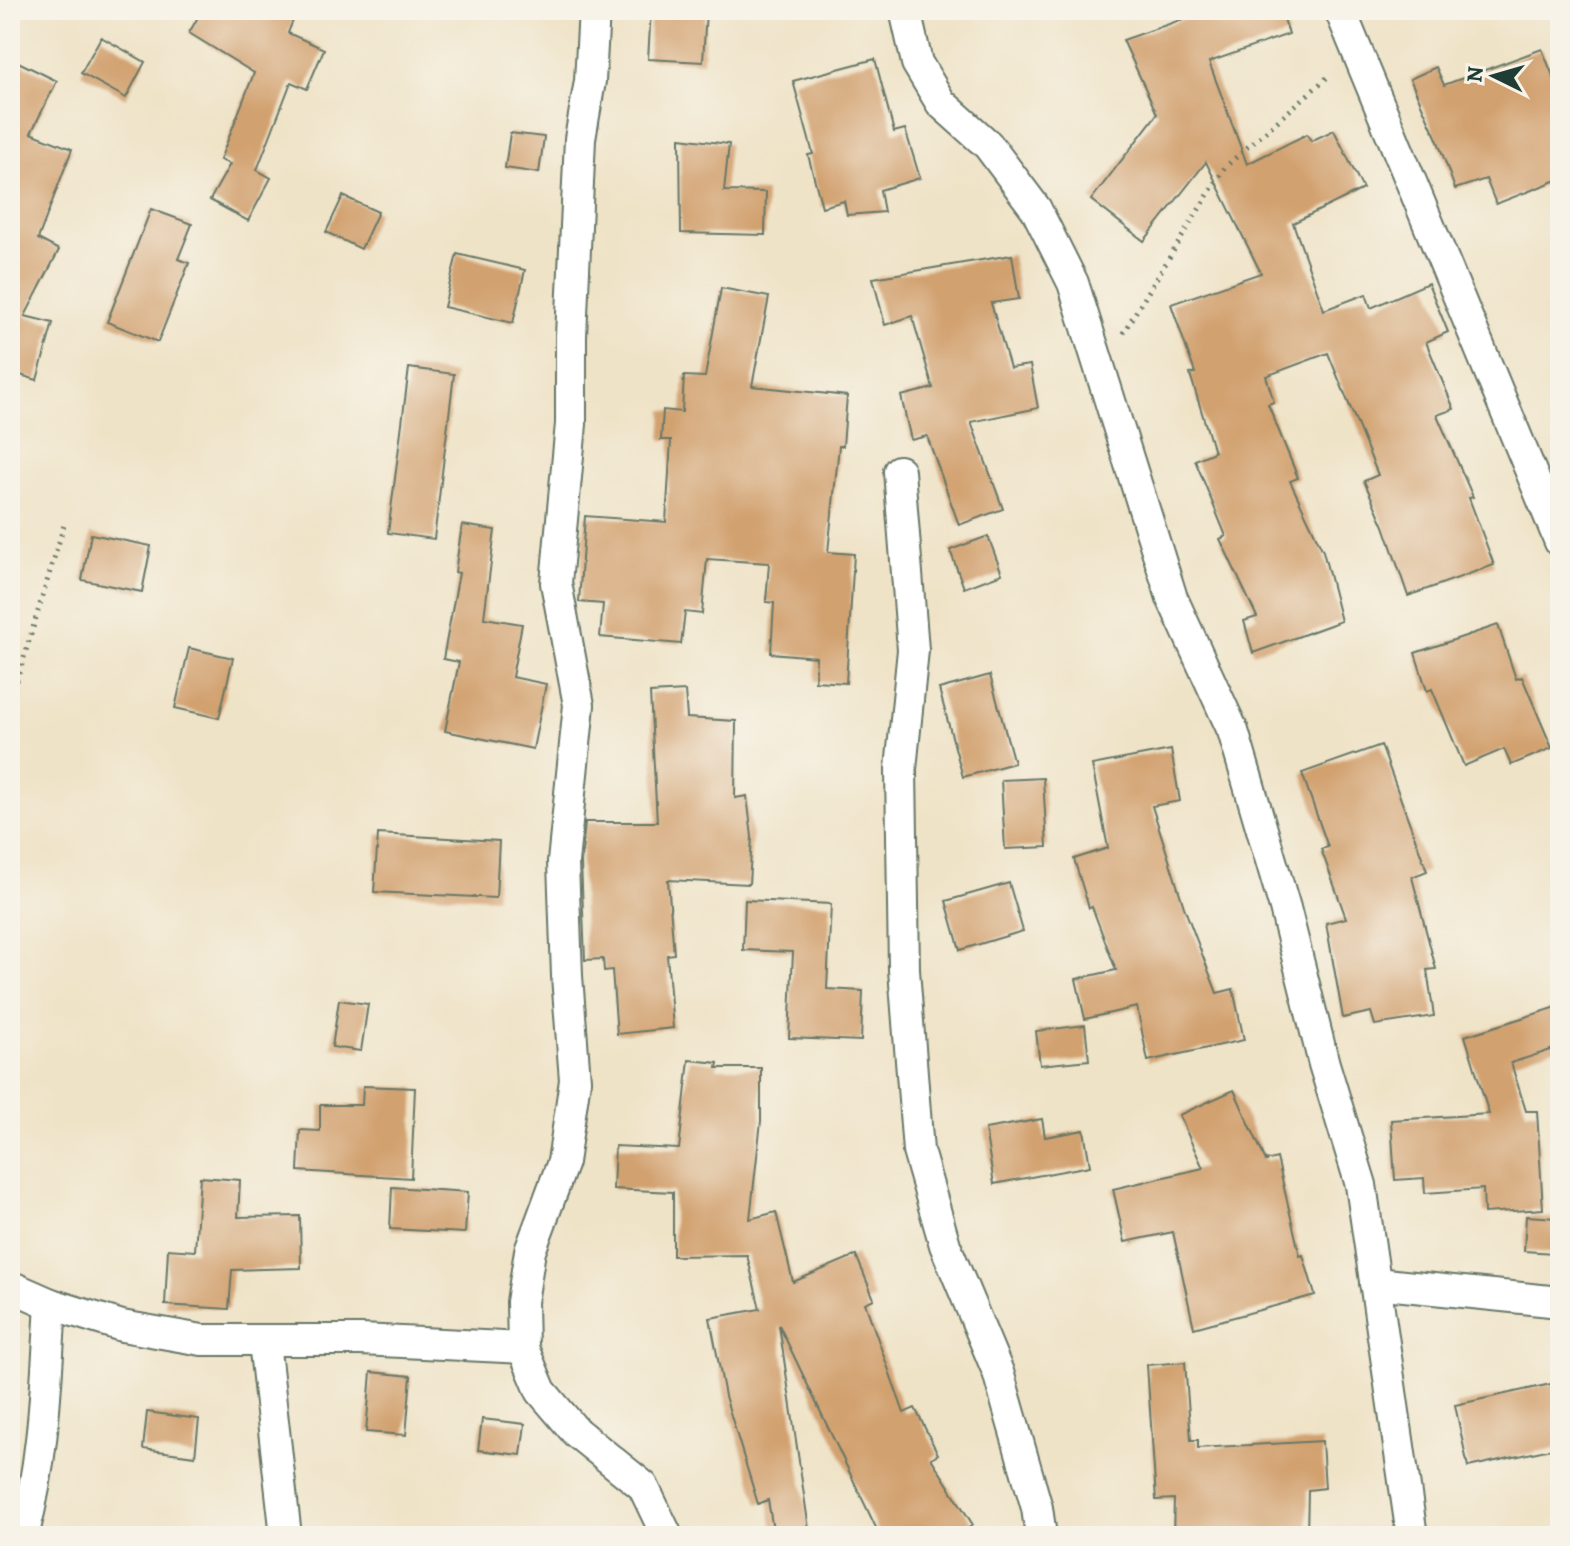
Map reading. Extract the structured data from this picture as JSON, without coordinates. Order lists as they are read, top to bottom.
{
  "north": "left"
}
